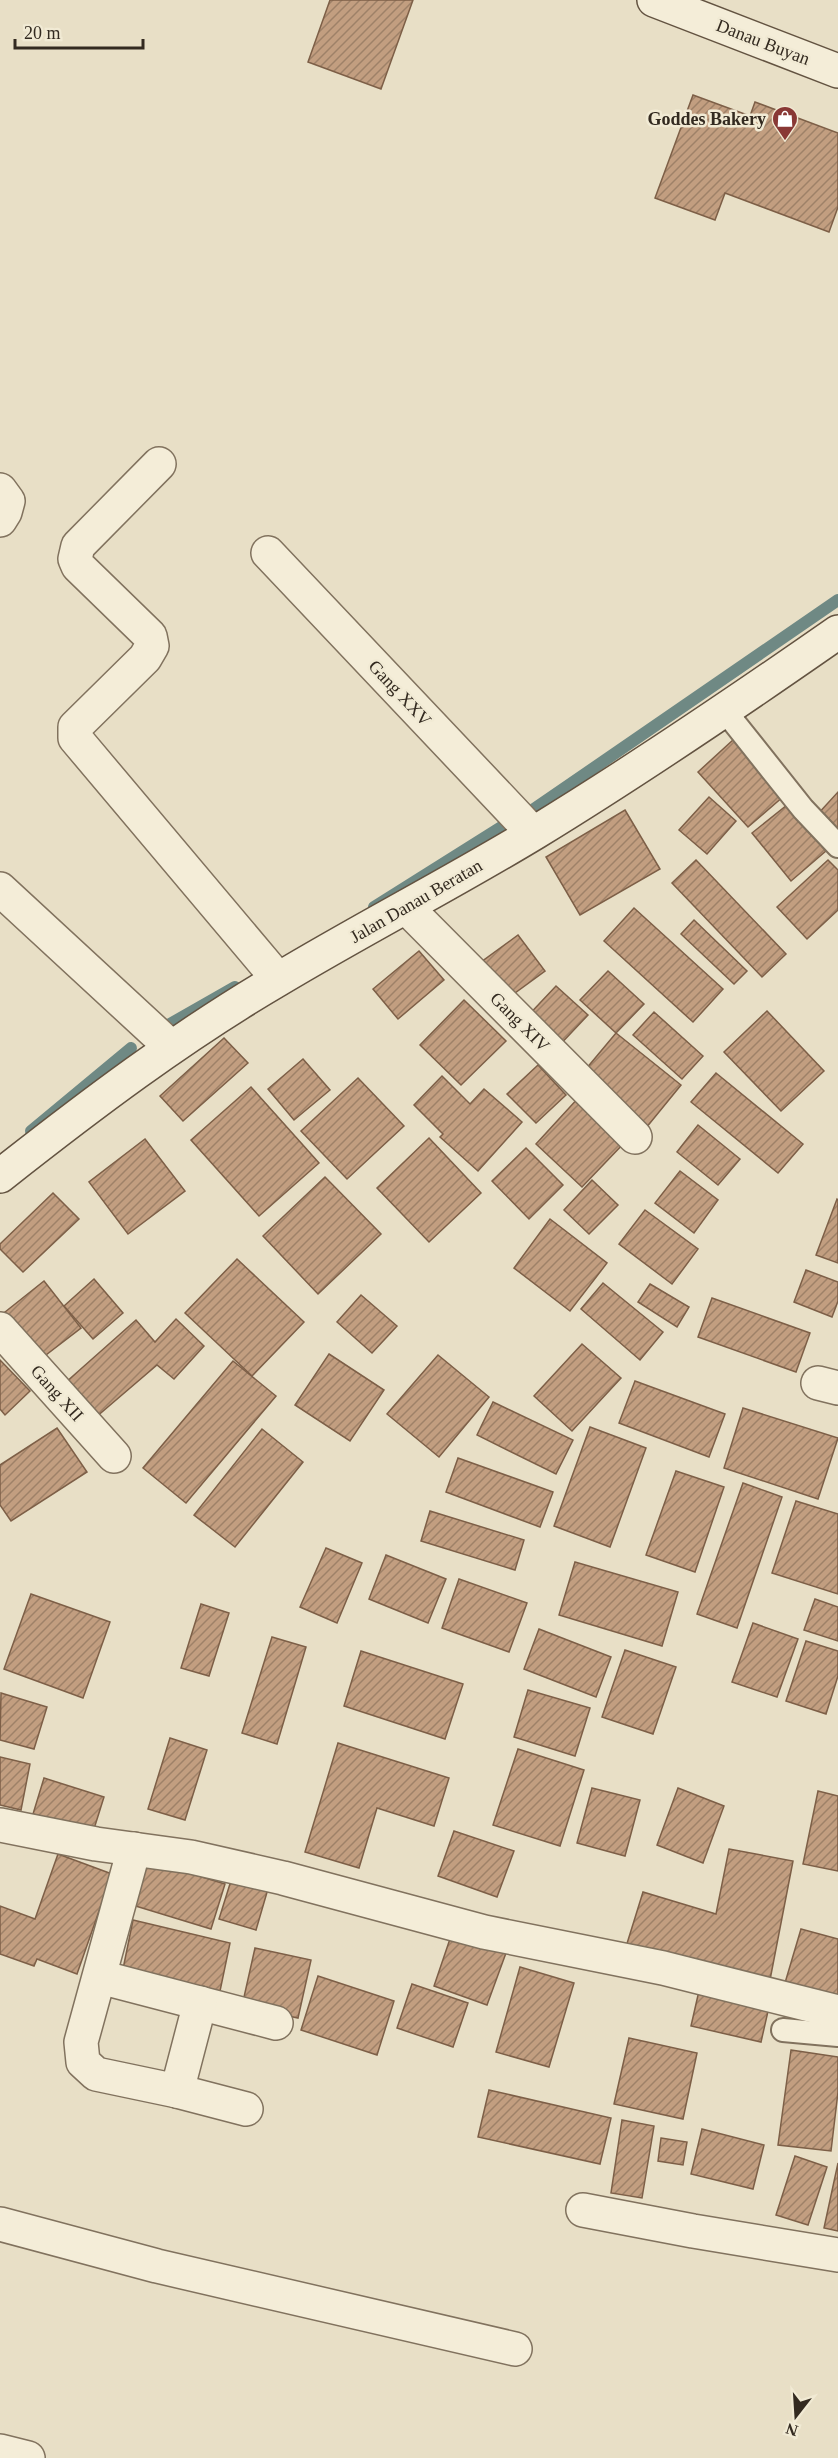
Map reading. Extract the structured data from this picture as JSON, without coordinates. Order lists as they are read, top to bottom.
{
  "streets": {
    "street": [
      "Danau Buyan",
      "Gang XXV",
      "Jalan Danau Beratan",
      "Gang XIV",
      "Gang XII"
    ]
  },
  "crossings": [
    ["Gang XXV", "Jalan Danau Beratan"],
    ["Jalan Danau Beratan", "Gang XIV"]
  ],
  "places": {
    "shop": ["Goddes Bakery"]
  },
  "scale_bar": "20 m",
  "north": "bottom"
}
